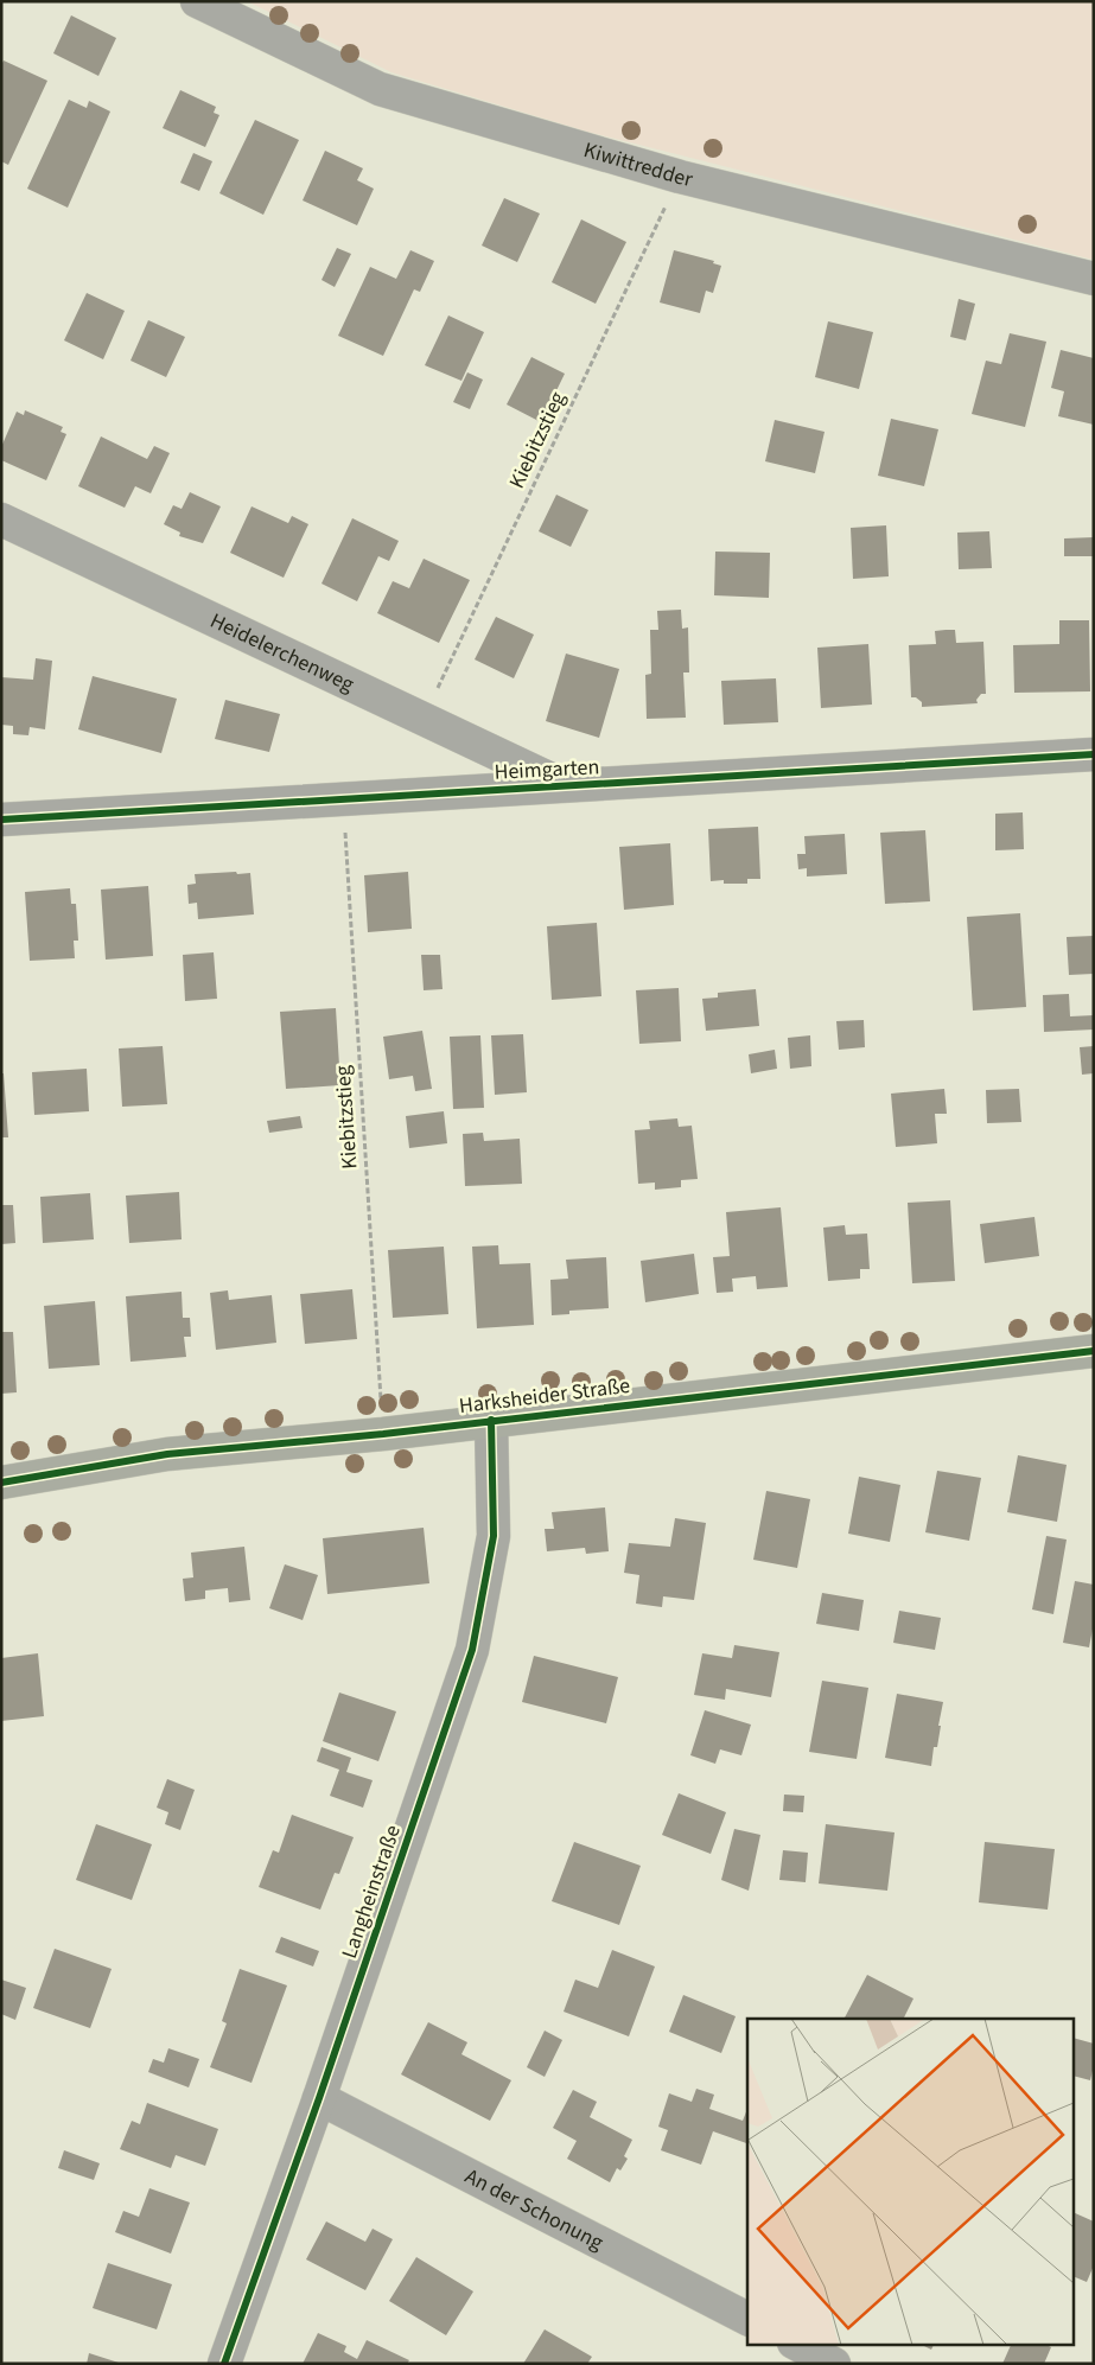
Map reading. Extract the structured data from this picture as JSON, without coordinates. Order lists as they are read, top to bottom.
{
  "streets": {
    "main road": ["Harksheider Straße"],
    "street": [
      "Kiwittredder",
      "Heidelerchenweg",
      "Heimgarten",
      "Langheinstraße",
      "An der Schonung"
    ],
    "path": ["Kiebitzstieg"]
  },
  "crossings": [
    ["Kiwittredder", "Kiebitzstieg"],
    ["Kiebitzstieg", "Heidelerchenweg"],
    ["Kiebitzstieg", "Heimgarten"],
    ["Kiebitzstieg", "Harksheider Straße"],
    ["Heidelerchenweg", "Heimgarten"],
    ["Harksheider Straße", "Langheinstraße"],
    ["Langheinstraße", "An der Schonung"]
  ]
}
